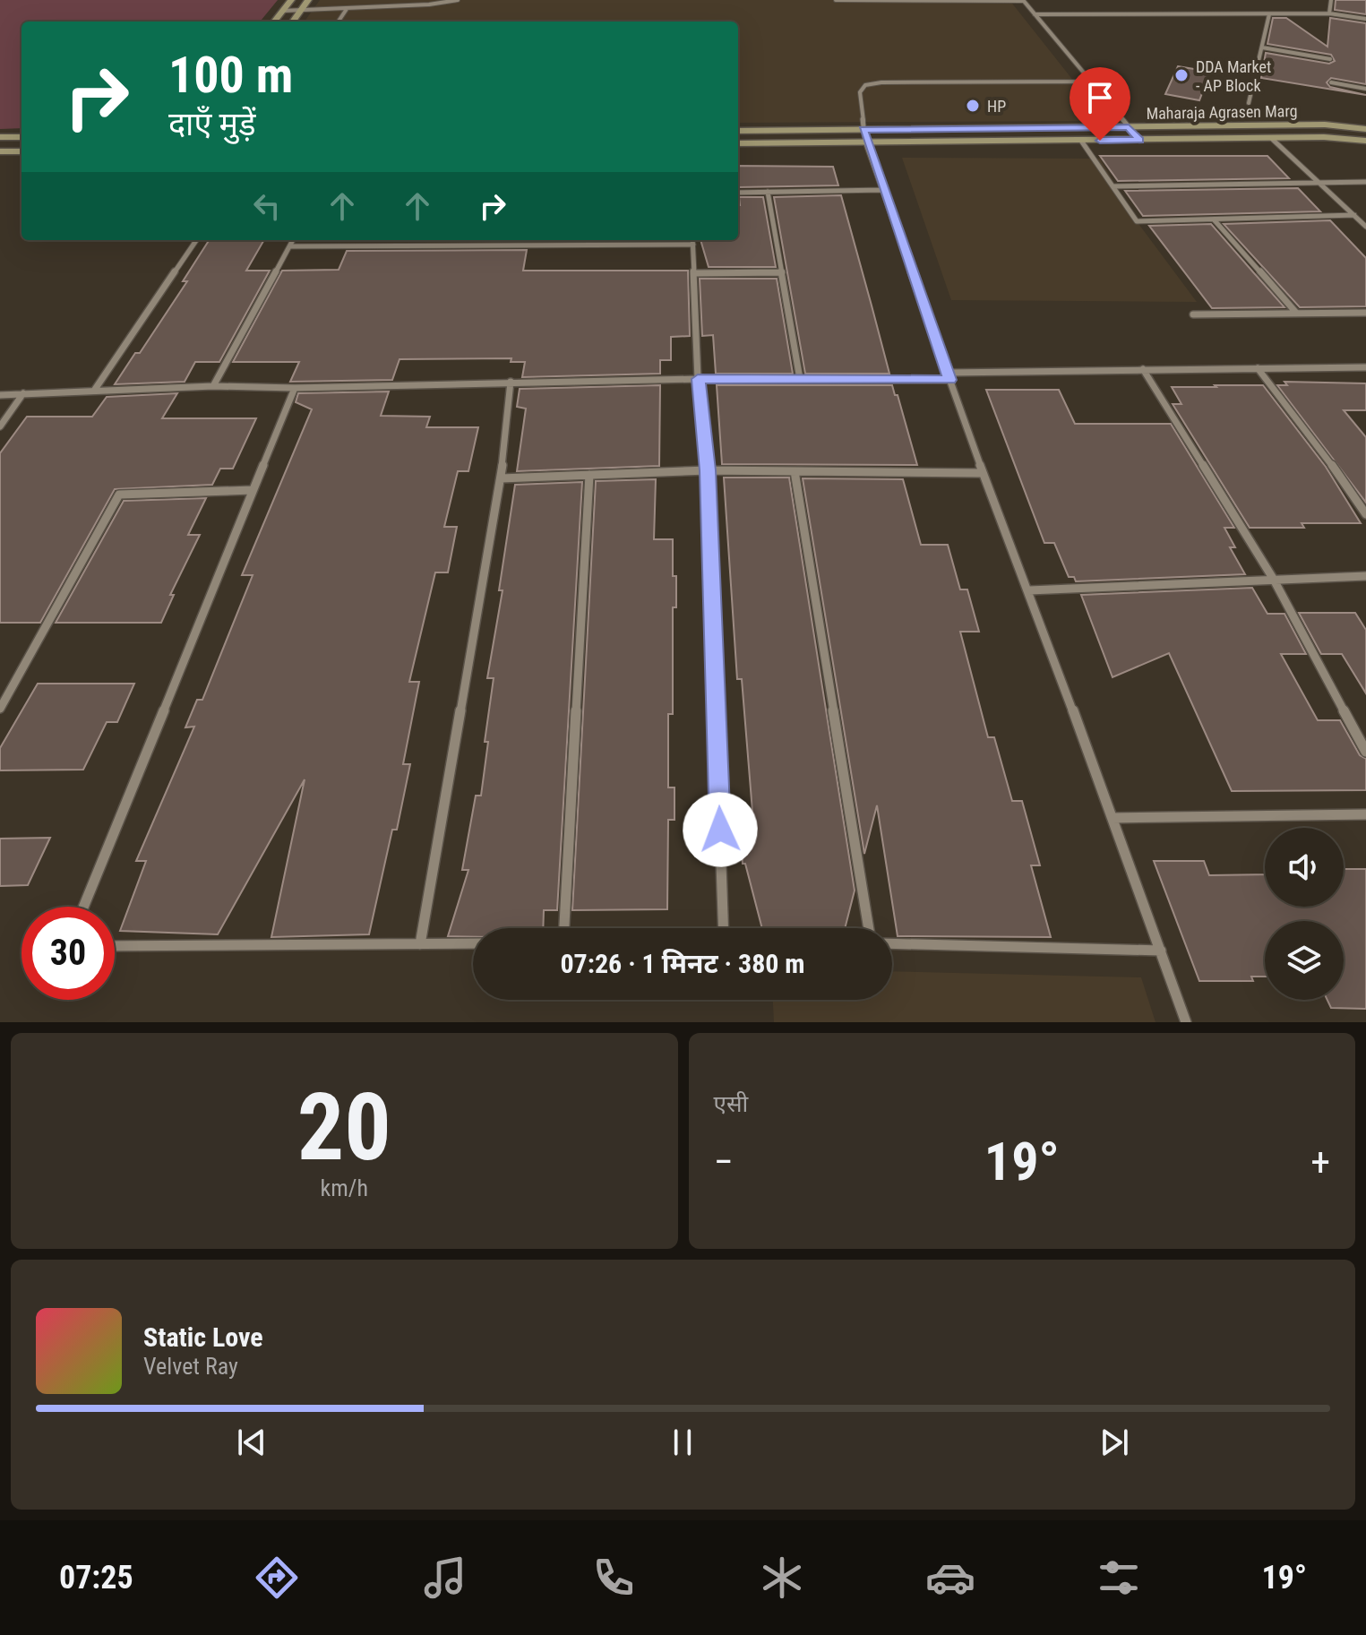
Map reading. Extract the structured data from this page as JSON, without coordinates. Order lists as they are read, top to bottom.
{
  "streets": {
    "street": ["Maharaja Agrasen Marg"]
  },
  "places": ["DDA Market - AP Block", "HP"],
  "page": {
    "turn": ["100 m", "दाएँ मुड़ें"],
    "limit": "30",
    "trip": "07:26 · 1 मिनट · 380 m",
    "tile": [
      ["20", "km/h"],
      "एसी"
    ],
    "heat": ["−", "19°", "+"],
    "song": ["Static Love", "Velvet Ray"],
    "tabs": ["07:25", "19°"]
  }
}
